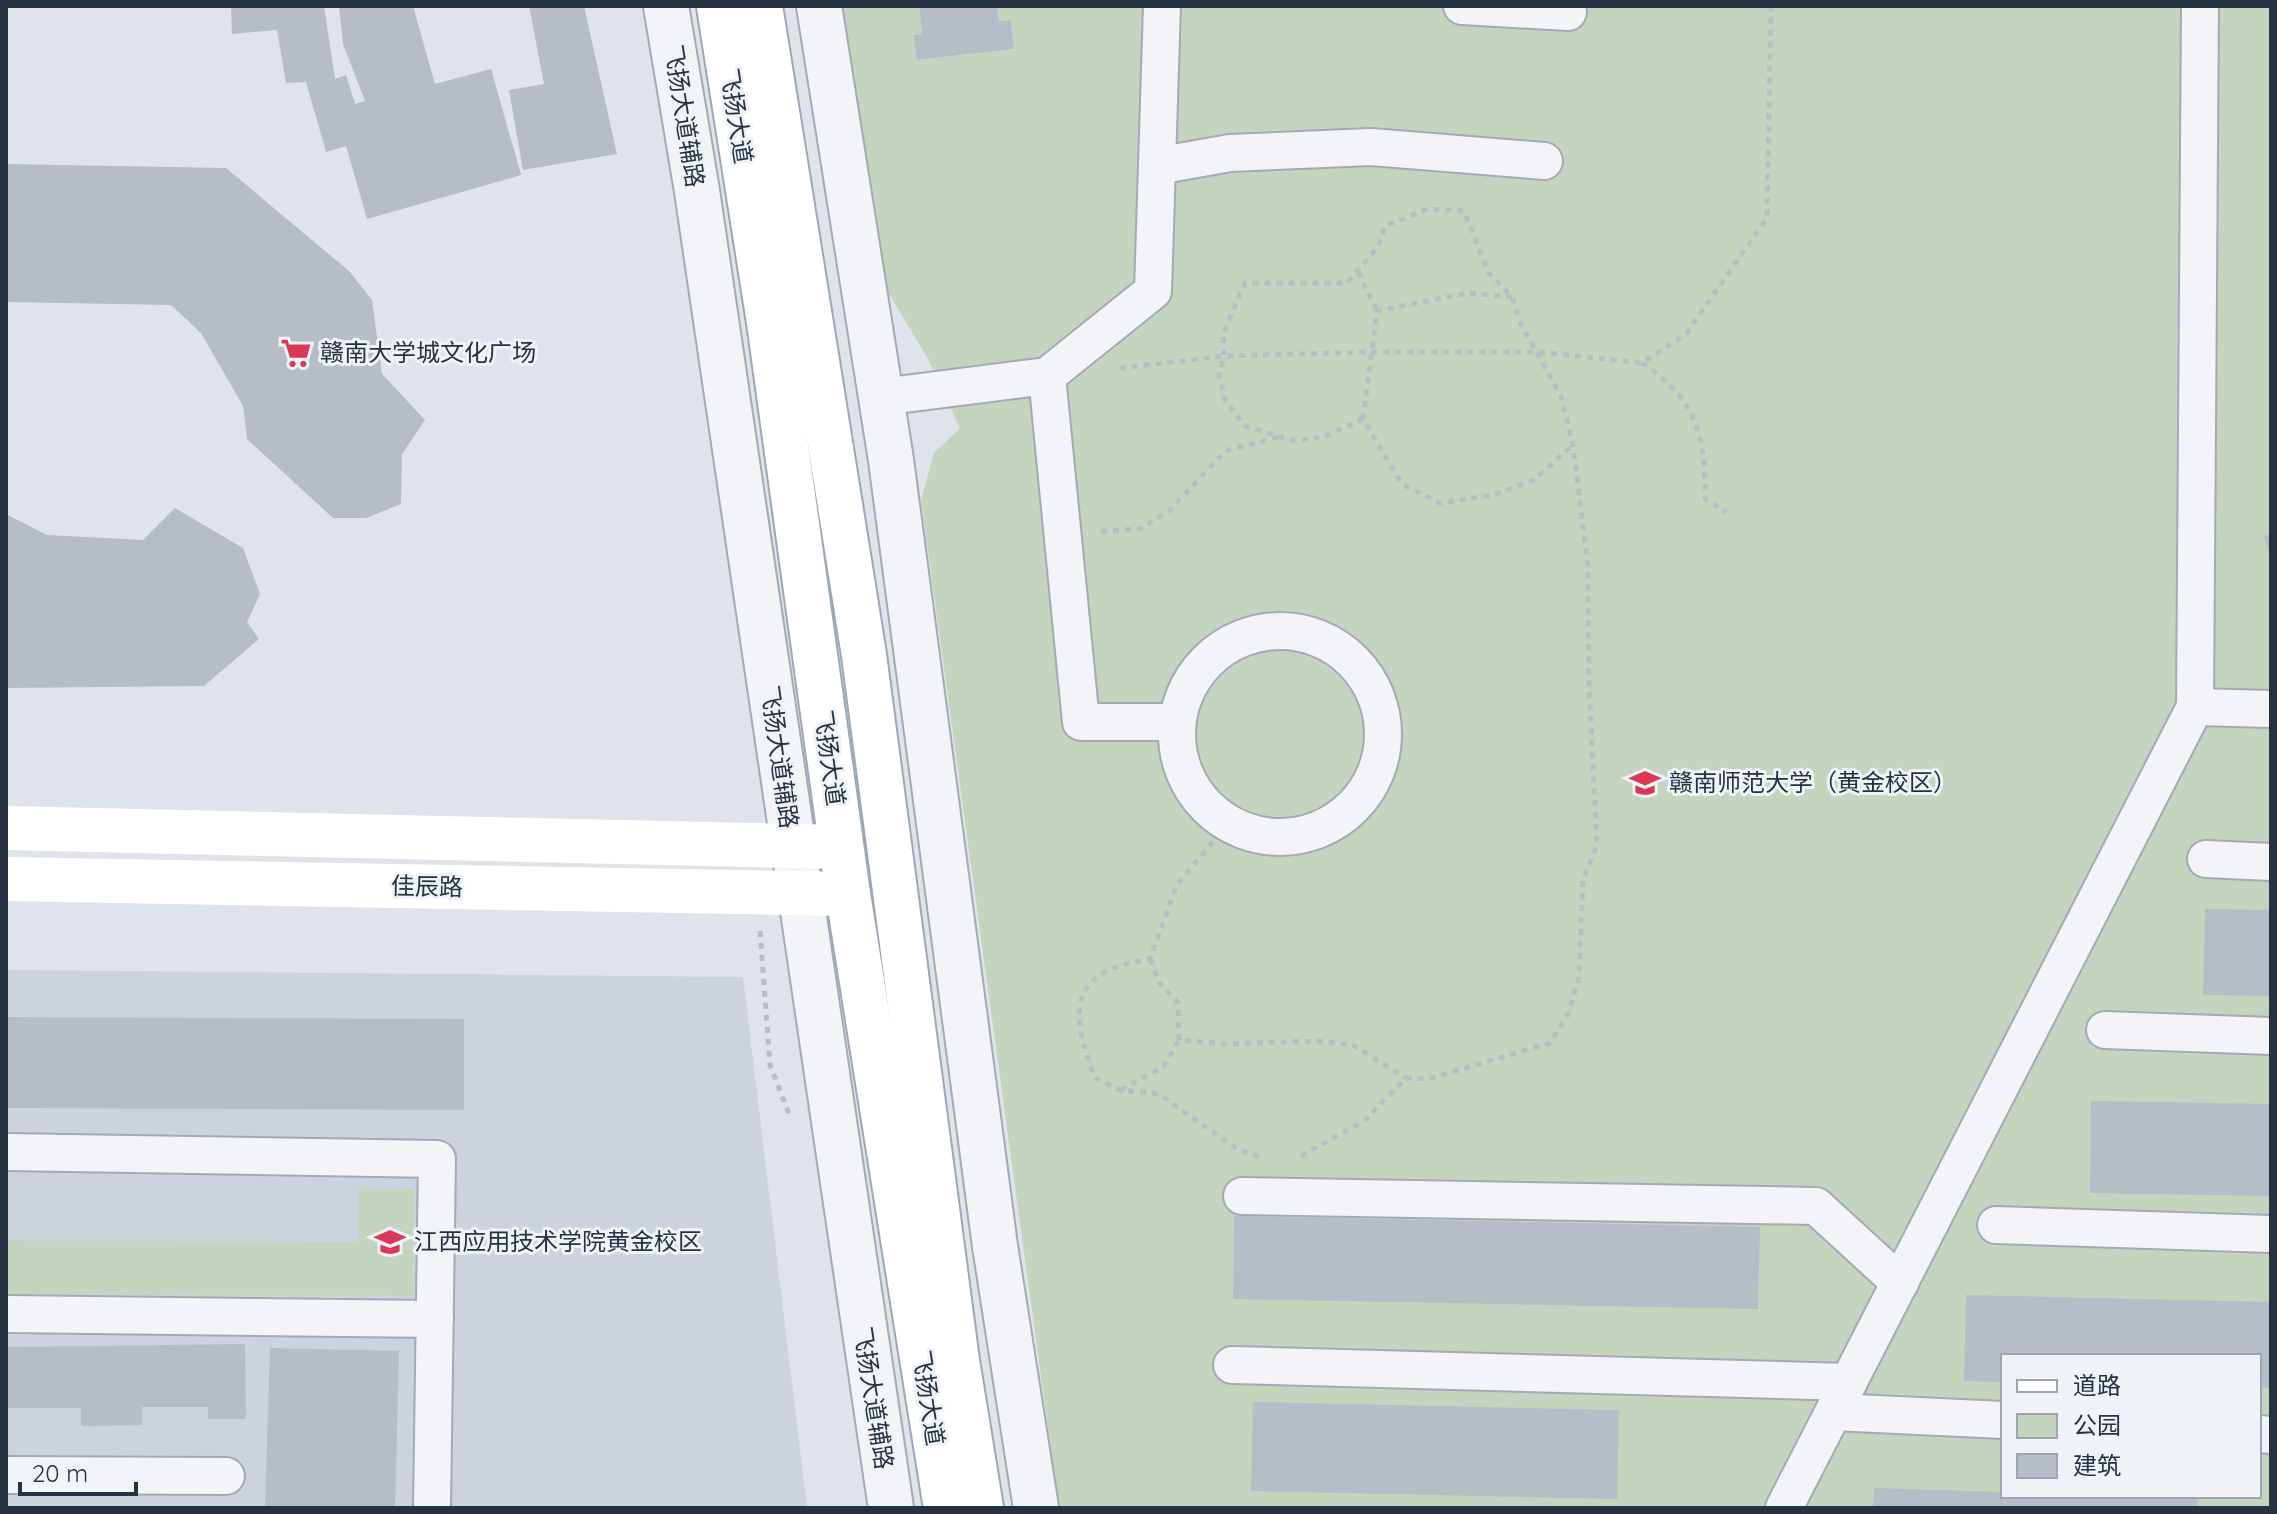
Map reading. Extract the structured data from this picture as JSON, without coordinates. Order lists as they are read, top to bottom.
{
  "streets": {
    "main road": ["飞扬大道", "佳辰路"],
    "street": ["飞扬大道辅路"]
  },
  "crossings": [
    ["飞扬大道辅路", "佳辰路"],
    ["飞扬大道", "佳辰路"]
  ],
  "places": {
    "supermarket": ["赣南大学城文化广场"],
    "school or university": ["赣南师范大学（黄金校区）", "江西应用技术学院黄金校区"]
  },
  "legend": ["道路", "公园", "建筑"],
  "scale_bar": "20 m"
}
